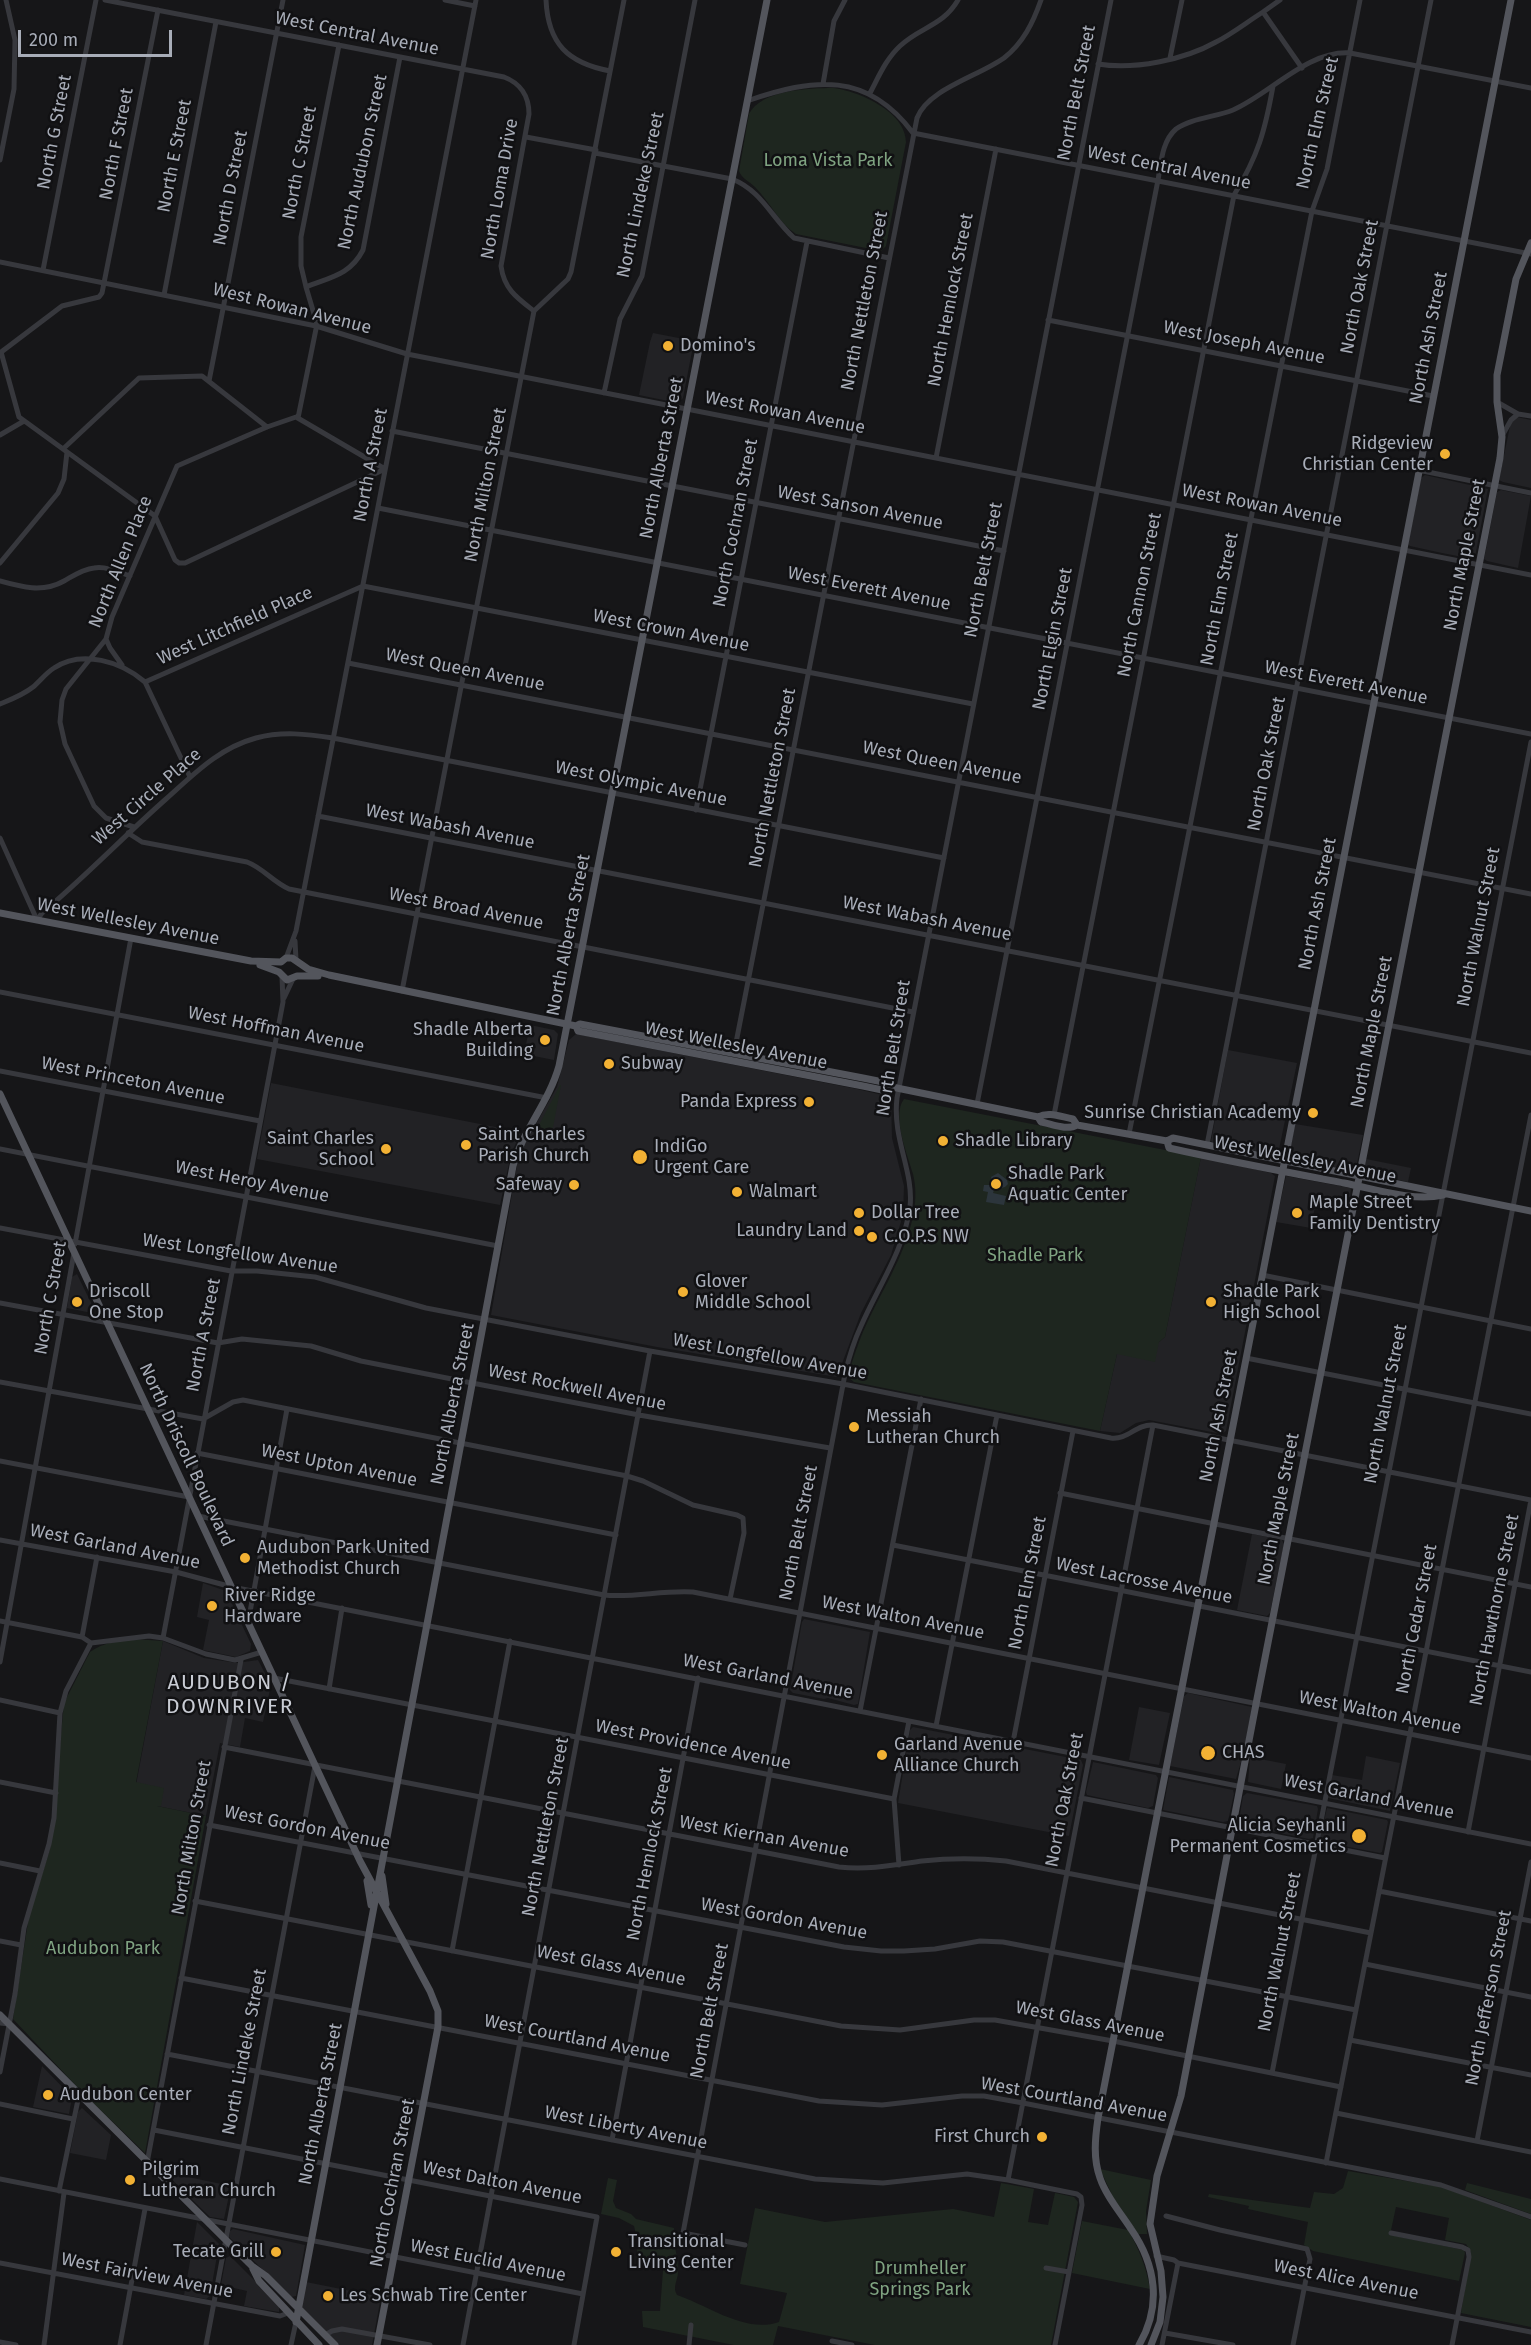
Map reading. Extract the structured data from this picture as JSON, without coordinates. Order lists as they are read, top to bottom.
{
  "streets": {
    "main road": [
      "North Ash Street",
      "North Alberta Street",
      "North Cochran Street",
      "North Maple Street",
      "West Wellesley Avenue",
      "North Driscoll Boulevard"
    ],
    "street": [
      "West Central Avenue",
      "North Belt Street",
      "North Elm Street",
      "North G Street",
      "North F Street",
      "North E Street",
      "North Audubon Street",
      "North C Street",
      "North D Street",
      "North Loma Drive",
      "North Lindeke Street",
      "North Oak Street",
      "North Hemlock Street",
      "North Nettleton Street",
      "West Rowan Avenue",
      "West Joseph Avenue",
      "North A Street",
      "North Milton Street",
      "West Sanson Avenue",
      "North Allen Place",
      "West Everett Avenue",
      "North Cannon Street",
      "West Litchfield Place",
      "West Crown Avenue",
      "North Elgin Street",
      "West Queen Avenue",
      "West Olympic Avenue",
      "West Circle Place",
      "West Wabash Avenue",
      "West Broad Avenue",
      "North Walnut Street",
      "West Hoffman Avenue",
      "West Princeton Avenue",
      "West Heroy Avenue",
      "West Longfellow Avenue",
      "West Rockwell Avenue",
      "West Upton Avenue",
      "West Garland Avenue",
      "West Lacrosse Avenue",
      "North Hawthorne Street",
      "West Walton Avenue",
      "North Cedar Street",
      "West Providence Avenue",
      "West Gordon Avenue",
      "West Kiernan Avenue",
      "West Glass Avenue",
      "North Jefferson Street",
      "West Courtland Avenue",
      "West Liberty Avenue",
      "West Dalton Avenue",
      "West Euclid Avenue",
      "West Fairview Avenue",
      "West Alice Avenue"
    ]
  },
  "crossings": [
    ["West Central Avenue", "North Belt Street"],
    ["West Central Avenue", "North Elm Street"],
    ["West Central Avenue", "North F Street"],
    ["West Central Avenue", "North E Street"],
    ["West Central Avenue", "North Audubon Street"],
    ["West Central Avenue", "North C Street"],
    ["West Central Avenue", "North D Street"],
    ["West Central Avenue", "North Loma Drive"],
    ["West Central Avenue", "North Oak Street"],
    ["West Central Avenue", "North Hemlock Street"],
    ["West Central Avenue", "North Nettleton Street"],
    ["West Central Avenue", "North Ash Street"],
    ["West Central Avenue", "North Alberta Street"],
    ["West Central Avenue", "North A Street"],
    ["West Central Avenue", "North Cochran Street"],
    ["West Central Avenue", "North Maple Street"],
    ["West Central Avenue", "North Cannon Street"],
    ["West Central Avenue", "North Elgin Street"],
    ["North Belt Street", "West Rowan Avenue"],
    ["North Belt Street", "West Joseph Avenue"],
    ["North Belt Street", "West Sanson Avenue"],
    ["North Belt Street", "West Everett Avenue"],
    ["North Belt Street", "West Crown Avenue"],
    ["North Belt Street", "West Queen Avenue"],
    ["North Belt Street", "West Olympic Avenue"],
    ["North Belt Street", "West Wabash Avenue"],
    ["North Belt Street", "West Broad Avenue"],
    ["North Belt Street", "West Wellesley Avenue"],
    ["North Belt Street", "West Longfellow Avenue"],
    ["North Belt Street", "West Rockwell Avenue"],
    ["North Belt Street", "West Garland Avenue"],
    ["North Belt Street", "West Walton Avenue"],
    ["North Belt Street", "West Providence Avenue"],
    ["North Belt Street", "West Gordon Avenue"],
    ["North Belt Street", "West Kiernan Avenue"],
    ["North Belt Street", "West Glass Avenue"],
    ["North Belt Street", "West Courtland Avenue"],
    ["North Belt Street", "West Liberty Avenue"],
    ["North Elm Street", "West Rowan Avenue"],
    ["North Elm Street", "West Joseph Avenue"],
    ["North Elm Street", "West Everett Avenue"],
    ["North Elm Street", "West Queen Avenue"],
    ["North Elm Street", "West Wabash Avenue"],
    ["North Elm Street", "West Wellesley Avenue"],
    ["North Elm Street", "West Longfellow Avenue"],
    ["North Elm Street", "West Garland Avenue"],
    ["North Elm Street", "West Lacrosse Avenue"],
    ["North Elm Street", "West Walton Avenue"],
    ["North G Street", "West Rowan Avenue"],
    ["North F Street", "West Rowan Avenue"],
    ["North E Street", "West Rowan Avenue"],
    ["North Audubon Street", "North C Street"],
    ["North C Street", "West Wellesley Avenue"],
    ["North C Street", "West Hoffman Avenue"],
    ["North C Street", "West Princeton Avenue"],
    ["North C Street", "West Heroy Avenue"],
    ["North C Street", "West Longfellow Avenue"],
    ["North C Street", "West Rockwell Avenue"],
    ["North C Street", "North Driscoll Boulevard"],
    ["North C Street", "West Garland Avenue"],
    ["North D Street", "West Rowan Avenue"],
    ["North Loma Drive", "North A Street"],
    ["North Loma Drive", "North Milton Street"],
    ["North Lindeke Street", "West Rowan Avenue"],
    ["North Lindeke Street", "North Driscoll Boulevard"],
    ["North Lindeke Street", "West Gordon Avenue"],
    ["North Lindeke Street", "West Kiernan Avenue"],
    ["North Lindeke Street", "West Glass Avenue"],
    ["North Lindeke Street", "West Courtland Avenue"],
    ["North Lindeke Street", "West Liberty Avenue"],
    ["North Lindeke Street", "West Dalton Avenue"],
    ["North Lindeke Street", "West Euclid Avenue"],
    ["North Lindeke Street", "West Fairview Avenue"],
    ["North Oak Street", "West Rowan Avenue"],
    ["North Oak Street", "West Joseph Avenue"],
    ["North Oak Street", "West Everett Avenue"],
    ["North Oak Street", "West Queen Avenue"],
    ["North Oak Street", "West Wabash Avenue"],
    ["North Oak Street", "West Wellesley Avenue"],
    ["North Oak Street", "West Longfellow Avenue"],
    ["North Oak Street", "West Garland Avenue"],
    ["North Oak Street", "West Lacrosse Avenue"],
    ["North Oak Street", "West Walton Avenue"],
    ["North Oak Street", "West Gordon Avenue"],
    ["North Oak Street", "West Kiernan Avenue"],
    ["North Oak Street", "West Glass Avenue"],
    ["North Oak Street", "West Courtland Avenue"],
    ["North Oak Street", "West Liberty Avenue"],
    ["North Hemlock Street", "West Rowan Avenue"],
    ["North Hemlock Street", "West Garland Avenue"],
    ["North Hemlock Street", "West Providence Avenue"],
    ["North Hemlock Street", "West Gordon Avenue"],
    ["North Hemlock Street", "West Kiernan Avenue"],
    ["North Hemlock Street", "West Glass Avenue"],
    ["North Hemlock Street", "West Courtland Avenue"],
    ["North Hemlock Street", "West Liberty Avenue"],
    ["North Nettleton Street", "West Rowan Avenue"],
    ["North Nettleton Street", "North Alberta Street"],
    ["North Nettleton Street", "West Sanson Avenue"],
    ["North Nettleton Street", "North Cochran Street"],
    ["North Nettleton Street", "West Everett Avenue"],
    ["North Nettleton Street", "West Crown Avenue"],
    ["North Nettleton Street", "West Queen Avenue"],
    ["North Nettleton Street", "West Olympic Avenue"],
    ["North Nettleton Street", "West Wabash Avenue"],
    ["North Nettleton Street", "West Broad Avenue"],
    ["North Nettleton Street", "West Wellesley Avenue"],
    ["North Nettleton Street", "West Longfellow Avenue"],
    ["North Nettleton Street", "West Rockwell Avenue"],
    ["North Nettleton Street", "West Upton Avenue"],
    ["North Nettleton Street", "West Garland Avenue"],
    ["North Nettleton Street", "West Walton Avenue"],
    ["North Nettleton Street", "West Providence Avenue"],
    ["North Nettleton Street", "West Gordon Avenue"],
    ["North Nettleton Street", "West Kiernan Avenue"],
    ["North Nettleton Street", "West Glass Avenue"],
    ["North Nettleton Street", "West Courtland Avenue"],
    ["North Nettleton Street", "West Liberty Avenue"],
    ["North Nettleton Street", "West Dalton Avenue"],
    ["North Nettleton Street", "West Euclid Avenue"],
    ["West Rowan Avenue", "North Ash Street"],
    ["West Rowan Avenue", "North Alberta Street"],
    ["West Rowan Avenue", "North A Street"],
    ["West Rowan Avenue", "North Milton Street"],
    ["West Rowan Avenue", "North Cochran Street"],
    ["West Rowan Avenue", "North Maple Street"],
    ["West Rowan Avenue", "North Cannon Street"],
    ["West Rowan Avenue", "North Elgin Street"],
    ["North Ash Street", "West Joseph Avenue"],
    ["North Ash Street", "West Everett Avenue"],
    ["North Ash Street", "West Queen Avenue"],
    ["North Ash Street", "West Wabash Avenue"],
    ["North Ash Street", "West Wellesley Avenue"],
    ["North Ash Street", "West Garland Avenue"],
    ["North Ash Street", "West Lacrosse Avenue"],
    ["North Ash Street", "West Walton Avenue"],
    ["North Ash Street", "West Gordon Avenue"],
    ["North Ash Street", "West Kiernan Avenue"],
    ["North Ash Street", "West Glass Avenue"],
    ["North Ash Street", "West Courtland Avenue"],
    ["West Joseph Avenue", "North Cannon Street"],
    ["West Joseph Avenue", "North Elgin Street"],
    ["North Alberta Street", "West Sanson Avenue"],
    ["North Alberta Street", "North Cochran Street"],
    ["North Alberta Street", "West Everett Avenue"],
    ["North Alberta Street", "West Crown Avenue"],
    ["North Alberta Street", "West Queen Avenue"],
    ["North Alberta Street", "West Olympic Avenue"],
    ["North Alberta Street", "West Wabash Avenue"],
    ["North Alberta Street", "West Broad Avenue"],
    ["North Alberta Street", "West Wellesley Avenue"],
    ["North Alberta Street", "West Hoffman Avenue"],
    ["North Alberta Street", "West Heroy Avenue"],
    ["North Alberta Street", "West Longfellow Avenue"],
    ["North Alberta Street", "West Rockwell Avenue"],
    ["North Alberta Street", "North Driscoll Boulevard"],
    ["North Alberta Street", "West Upton Avenue"],
    ["North Alberta Street", "West Garland Avenue"],
    ["North Alberta Street", "West Walton Avenue"],
    ["North Alberta Street", "West Providence Avenue"],
    ["North Alberta Street", "West Gordon Avenue"],
    ["North Alberta Street", "West Kiernan Avenue"],
    ["North Alberta Street", "West Glass Avenue"],
    ["North Alberta Street", "West Courtland Avenue"],
    ["North Alberta Street", "West Liberty Avenue"],
    ["North Alberta Street", "West Dalton Avenue"],
    ["North Alberta Street", "West Euclid Avenue"],
    ["North A Street", "West Sanson Avenue"],
    ["North A Street", "West Everett Avenue"],
    ["North A Street", "West Litchfield Place"],
    ["North A Street", "West Crown Avenue"],
    ["North A Street", "West Queen Avenue"],
    ["North A Street", "West Olympic Avenue"],
    ["North A Street", "West Circle Place"],
    ["North A Street", "West Wabash Avenue"],
    ["North A Street", "West Broad Avenue"],
    ["North A Street", "West Wellesley Avenue"],
    ["North A Street", "West Hoffman Avenue"],
    ["North A Street", "West Princeton Avenue"],
    ["North A Street", "West Heroy Avenue"],
    ["North A Street", "West Longfellow Avenue"],
    ["North A Street", "West Rockwell Avenue"],
    ["North A Street", "North Driscoll Boulevard"],
    ["North A Street", "West Upton Avenue"],
    ["North A Street", "West Garland Avenue"],
    ["North Milton Street", "West Sanson Avenue"],
    ["North Milton Street", "West Everett Avenue"],
    ["North Milton Street", "West Crown Avenue"],
    ["North Milton Street", "West Queen Avenue"],
    ["North Milton Street", "West Olympic Avenue"],
    ["North Milton Street", "West Wabash Avenue"],
    ["North Milton Street", "West Broad Avenue"],
    ["North Milton Street", "West Wellesley Avenue"],
    ["North Milton Street", "West Gordon Avenue"],
    ["North Milton Street", "West Kiernan Avenue"],
    ["North Milton Street", "West Glass Avenue"],
    ["North Milton Street", "West Courtland Avenue"],
    ["North Milton Street", "West Liberty Avenue"],
    ["North Milton Street", "West Dalton Avenue"],
    ["West Sanson Avenue", "North Cochran Street"],
    ["North Cochran Street", "West Everett Avenue"],
    ["North Cochran Street", "West Crown Avenue"],
    ["North Cochran Street", "West Queen Avenue"],
    ["North Cochran Street", "West Olympic Avenue"],
    ["North Cochran Street", "North Driscoll Boulevard"],
    ["North Cochran Street", "West Courtland Avenue"],
    ["North Cochran Street", "West Liberty Avenue"],
    ["North Cochran Street", "West Dalton Avenue"],
    ["North Cochran Street", "West Euclid Avenue"],
    ["North Maple Street", "West Everett Avenue"],
    ["North Maple Street", "West Queen Avenue"],
    ["North Maple Street", "West Wabash Avenue"],
    ["North Maple Street", "West Wellesley Avenue"],
    ["North Maple Street", "West Garland Avenue"],
    ["North Maple Street", "West Lacrosse Avenue"],
    ["North Maple Street", "West Walton Avenue"],
    ["North Maple Street", "West Gordon Avenue"],
    ["North Maple Street", "West Kiernan Avenue"],
    ["North Maple Street", "West Glass Avenue"],
    ["North Maple Street", "West Courtland Avenue"],
    ["North Maple Street", "West Alice Avenue"],
    ["North Allen Place", "West Litchfield Place"],
    ["North Allen Place", "West Circle Place"],
    ["West Everett Avenue", "North Cannon Street"],
    ["West Everett Avenue", "North Elgin Street"],
    ["North Cannon Street", "North Elgin Street"],
    ["North Cannon Street", "West Queen Avenue"],
    ["North Cannon Street", "West Wabash Avenue"],
    ["North Cannon Street", "West Wellesley Avenue"],
    ["West Litchfield Place", "West Crown Avenue"],
    ["West Litchfield Place", "West Circle Place"],
    ["North Elgin Street", "West Queen Avenue"],
    ["North Elgin Street", "West Wabash Avenue"],
    ["North Elgin Street", "West Wellesley Avenue"],
    ["West Queen Avenue", "North Walnut Street"],
    ["West Olympic Avenue", "West Circle Place"],
    ["West Circle Place", "West Broad Avenue"],
    ["West Circle Place", "West Wellesley Avenue"],
    ["West Wabash Avenue", "North Walnut Street"],
    ["West Wellesley Avenue", "North Walnut Street"],
    ["West Wellesley Avenue", "North Cedar Street"],
    ["North Walnut Street", "West Garland Avenue"],
    ["North Walnut Street", "West Lacrosse Avenue"],
    ["North Walnut Street", "West Walton Avenue"],
    ["North Walnut Street", "West Gordon Avenue"],
    ["North Walnut Street", "West Kiernan Avenue"],
    ["North Walnut Street", "West Glass Avenue"],
    ["West Heroy Avenue", "North Driscoll Boulevard"],
    ["West Longfellow Avenue", "North Driscoll Boulevard"],
    ["West Rockwell Avenue", "North Driscoll Boulevard"],
    ["North Driscoll Boulevard", "West Garland Avenue"],
    ["North Driscoll Boulevard", "West Walton Avenue"],
    ["North Driscoll Boulevard", "West Providence Avenue"],
    ["North Driscoll Boulevard", "West Gordon Avenue"],
    ["North Driscoll Boulevard", "West Kiernan Avenue"],
    ["North Driscoll Boulevard", "West Glass Avenue"],
    ["North Driscoll Boulevard", "West Courtland Avenue"],
    ["West Garland Avenue", "North Hawthorne Street"],
    ["West Garland Avenue", "North Cedar Street"],
    ["West Lacrosse Avenue", "North Hawthorne Street"],
    ["West Lacrosse Avenue", "North Cedar Street"],
    ["North Hawthorne Street", "West Walton Avenue"],
    ["West Walton Avenue", "North Cedar Street"],
    ["North Cedar Street", "West Gordon Avenue"],
    ["North Cedar Street", "West Kiernan Avenue"],
    ["North Cedar Street", "West Glass Avenue"],
    ["North Cedar Street", "West Courtland Avenue"],
    ["West Dalton Avenue", "West Euclid Avenue"]
  ],
  "districts": ["AUDUBON / DOWNRIVER"],
  "parks": [
    "Loma Vista Park",
    "Shadle Park",
    "Audubon Park",
    "Drumheller Springs Park"
  ],
  "places": [
    "Domino's",
    "Ridgeview Christian Center",
    "Shadle Alberta Building",
    "Subway",
    "Panda Express",
    "Sunrise Christian Academy",
    "Shadle Library",
    "Saint Charles Parish Church",
    "Saint Charles School",
    "IndiGo Urgent Care",
    "Shadle Park Aquatic Center",
    "Safeway",
    "Walmart",
    "Dollar Tree",
    "Maple Street Family Dentistry",
    "Laundry Land",
    "C.O.P.S NW",
    "Glover Middle School",
    "Driscoll One Stop",
    "Shadle Park High School",
    "Messiah Lutheran Church",
    "Audubon Park United Methodist Church",
    "River Ridge Hardware",
    "CHAS",
    "Garland Avenue Alliance Church",
    "Alicia Seyhanli Permanent Cosmetics",
    "Audubon Center",
    "First Church",
    "Pilgrim Lutheran Church",
    "Tecate Grill",
    "Transitional Living Center",
    "Les Schwab Tire Center"
  ],
  "scale_bar": "200 m"
}
